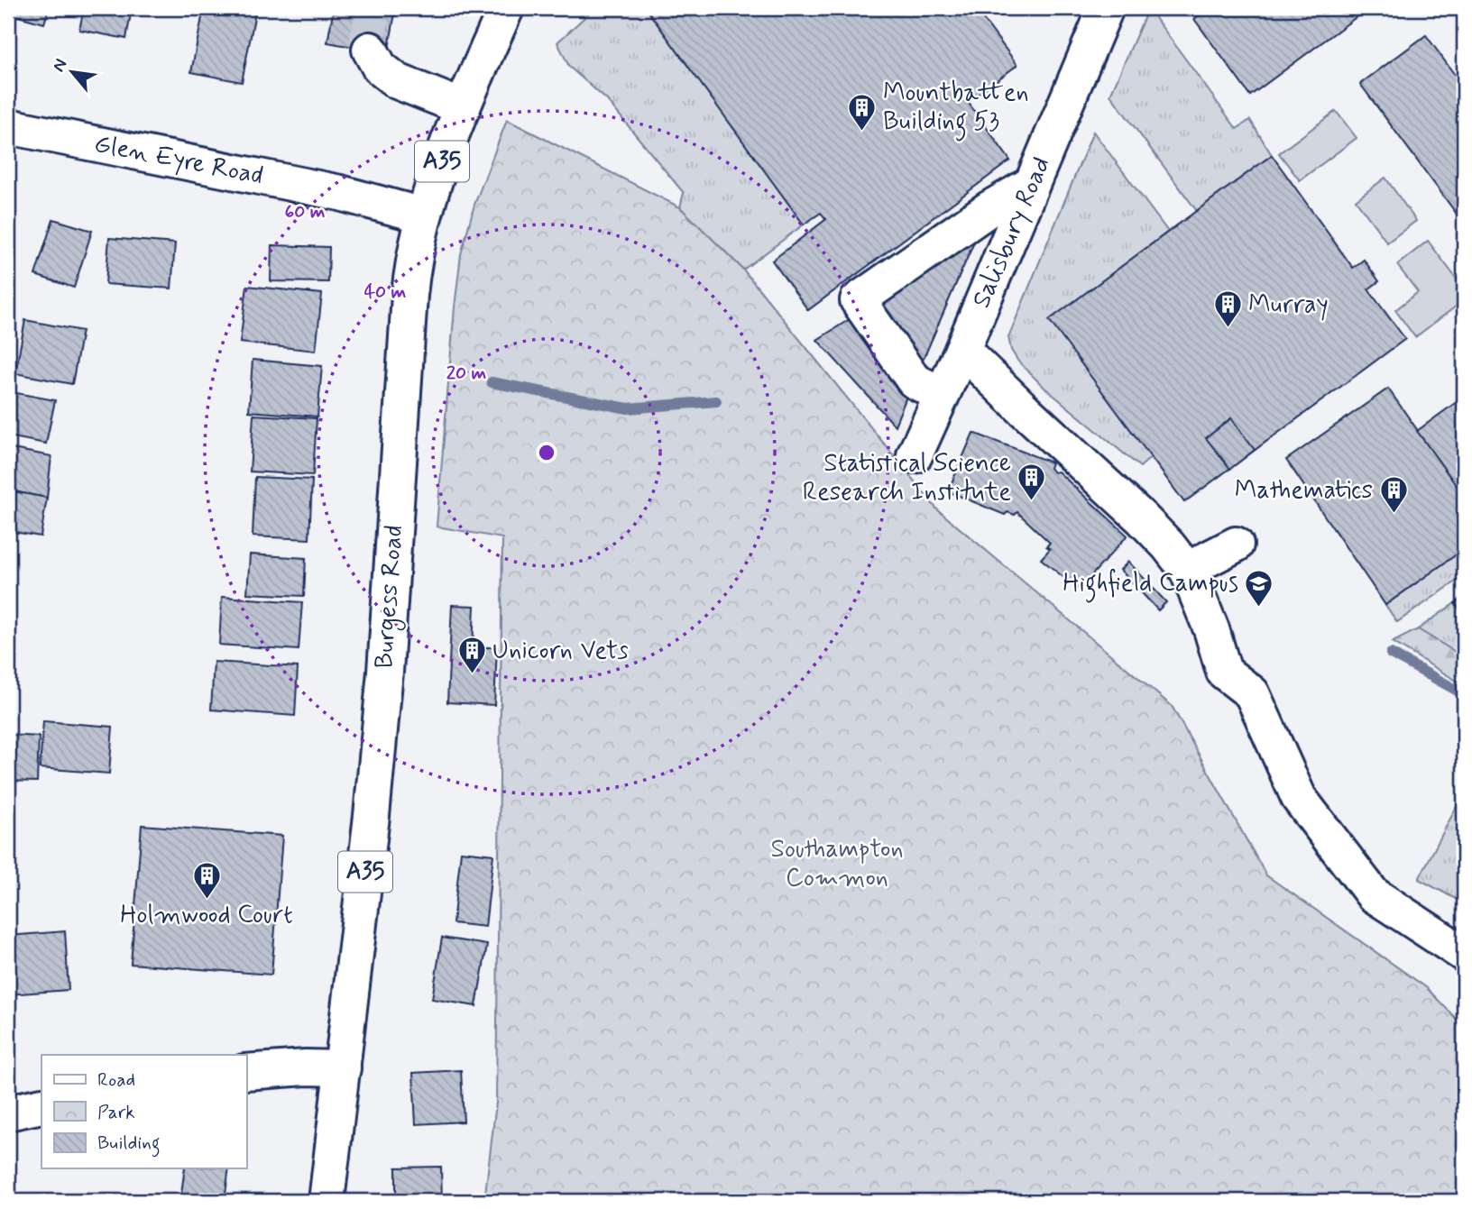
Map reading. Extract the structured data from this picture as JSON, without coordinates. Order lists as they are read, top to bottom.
{
  "streets": {
    "main road": [
      "Glen Eyre Road",
      "A35",
      "Salisbury Road",
      "Burgess Road"
    ]
  },
  "crossings": [
    ["Glen Eyre Road", "Burgess Road"]
  ],
  "parks": ["Southampton Common"],
  "places": {
    "building": [
      "Mountbatten Building 53",
      "Murray",
      "Statistical Science Research Institute",
      "Mathematics",
      "Unicorn Vets",
      "Holmwood Court"
    ],
    "school or university": ["Highfield Campus"]
  },
  "legend": ["Road", "Park", "Building"],
  "north": "top left",
  "rings": ["60 m", "40 m", "20 m"]
}
